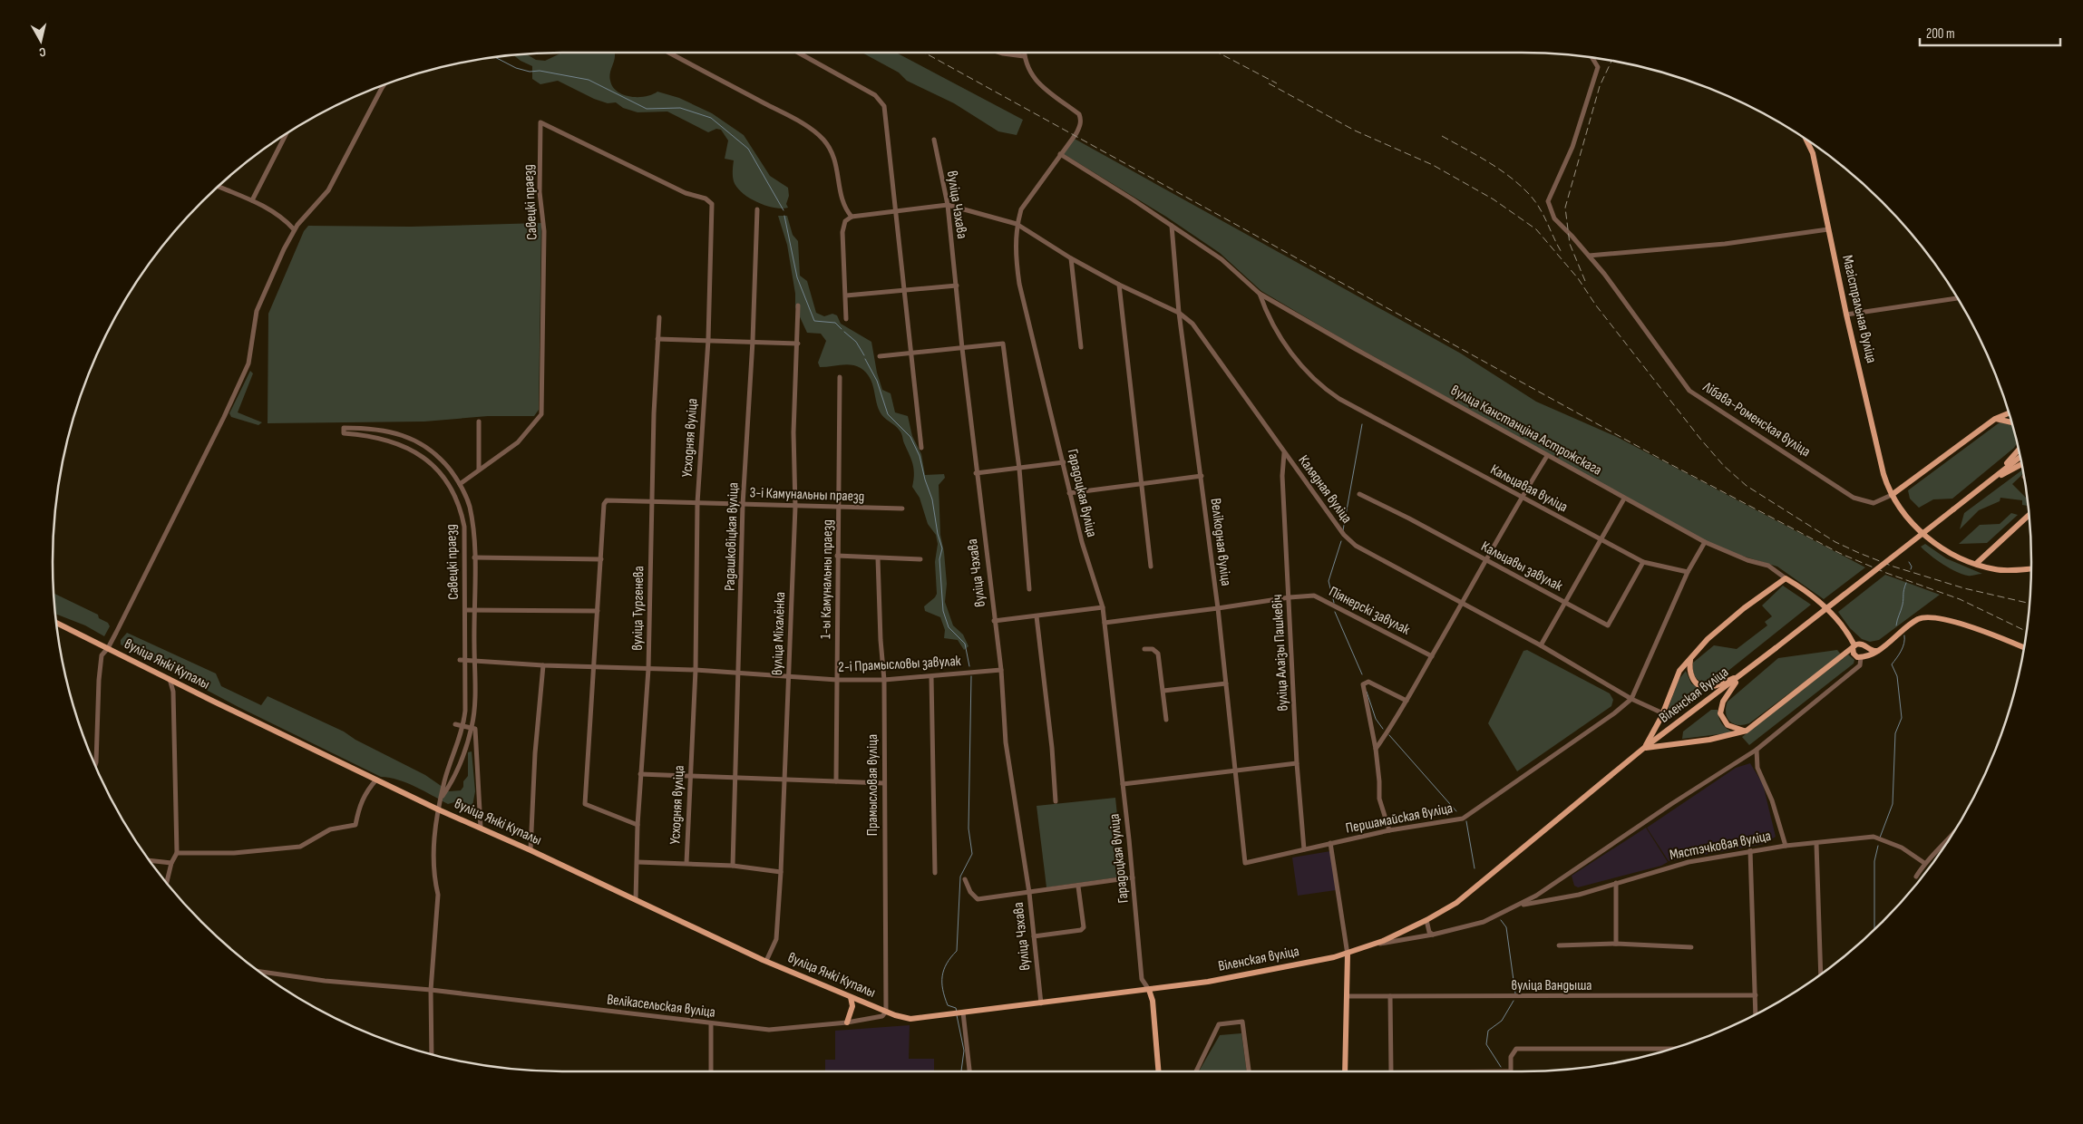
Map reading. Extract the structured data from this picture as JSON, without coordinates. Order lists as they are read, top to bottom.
{
  "streets": {
    "main road": ["Магістральная вуліца", "вуліца Янкі Купалы", "Віленская вуліца"],
    "street": [
      "Савецкі праезд",
      "вуліца Чэхава",
      "Лібава-Роменская вуліца",
      "вуліца Канстанціна Астрожскага",
      "Усходняя вуліца",
      "Кальцавая вуліца",
      "Калядная вуліца",
      "Гарадоцкая вуліца",
      "3-і Камунальны праезд",
      "Радашковіцкая вуліца",
      "Велікодная вуліца",
      "Кальцавы завулак",
      "1-ы Камунальны праезд",
      "вуліца Тургенева",
      "Піянерскі завулак",
      "вуліца Міхалёнка",
      "вуліца Алаізы Пашкевіч",
      "2-і Прамысловы завулак",
      "Прамысловая вуліца",
      "Першамайская вуліца",
      "Мястэчковая вуліца",
      "вуліца Вандыша",
      "Велікасельская вуліца"
    ]
  },
  "crossings": [
    ["Савецкі праезд", "Усходняя вуліца"],
    ["Савецкі праезд", "вуліца Янкі Купалы"],
    ["Савецкі праезд", "2-і Прамысловы завулак"],
    ["Савецкі праезд", "Велікасельская вуліца"],
    ["вуліца Чэхава", "Калядная вуліца"],
    ["вуліца Чэхава", "2-і Прамысловы завулак"],
    ["Магістральная вуліца", "Лібава-Роменская вуліца"],
    ["вуліца Канстанціна Астрожскага", "Кальцавая вуліца"],
    ["вуліца Канстанціна Астрожскага", "Гарадоцкая вуліца"],
    ["вуліца Канстанціна Астрожскага", "Велікодная вуліца"],
    ["Усходняя вуліца", "3-і Камунальны праезд"],
    ["Усходняя вуліца", "2-і Прамысловы завулак"],
    ["Кальцавая вуліца", "Кальцавы завулак"],
    ["Калядная вуліца", "Гарадоцкая вуліца"],
    ["Калядная вуліца", "Велікодная вуліца"],
    ["Калядная вуліца", "вуліца Алаізы Пашкевіч"],
    ["Калядная вуліца", "Першамайская вуліца"],
    ["Гарадоцкая вуліца", "Піянерскі завулак"],
    ["Гарадоцкая вуліца", "Віленская вуліца"],
    ["3-і Камунальны праезд", "Радашковіцкая вуліца"],
    ["3-і Камунальны праезд", "1-ы Камунальны праезд"],
    ["3-і Камунальны праезд", "вуліца Тургенева"],
    ["3-і Камунальны праезд", "вуліца Міхалёнка"],
    ["Радашковіцкая вуліца", "2-і Прамысловы завулак"],
    ["Велікодная вуліца", "Піянерскі завулак"],
    ["Велікодная вуліца", "Першамайская вуліца"],
    ["1-ы Камунальны праезд", "2-і Прамысловы завулак"],
    ["вуліца Тургенева", "вуліца Янкі Купалы"],
    ["вуліца Тургенева", "2-і Прамысловы завулак"],
    ["Піянерскі завулак", "вуліца Алаізы Пашкевіч"],
    ["вуліца Міхалёнка", "вуліца Янкі Купалы"],
    ["вуліца Міхалёнка", "2-і Прамысловы завулак"],
    ["вуліца Алаізы Пашкевіч", "Першамайская вуліца"],
    ["вуліца Янкі Купалы", "Прамысловая вуліца"],
    ["вуліца Янкі Купалы", "Велікасельская вуліца"],
    ["2-і Прамысловы завулак", "Прамысловая вуліца"],
    ["Віленская вуліца", "Мястэчковая вуліца"],
    ["Прамысловая вуліца", "Велікасельская вуліца"]
  ],
  "scale_bar": "200 m",
  "north": "bottom"
}
